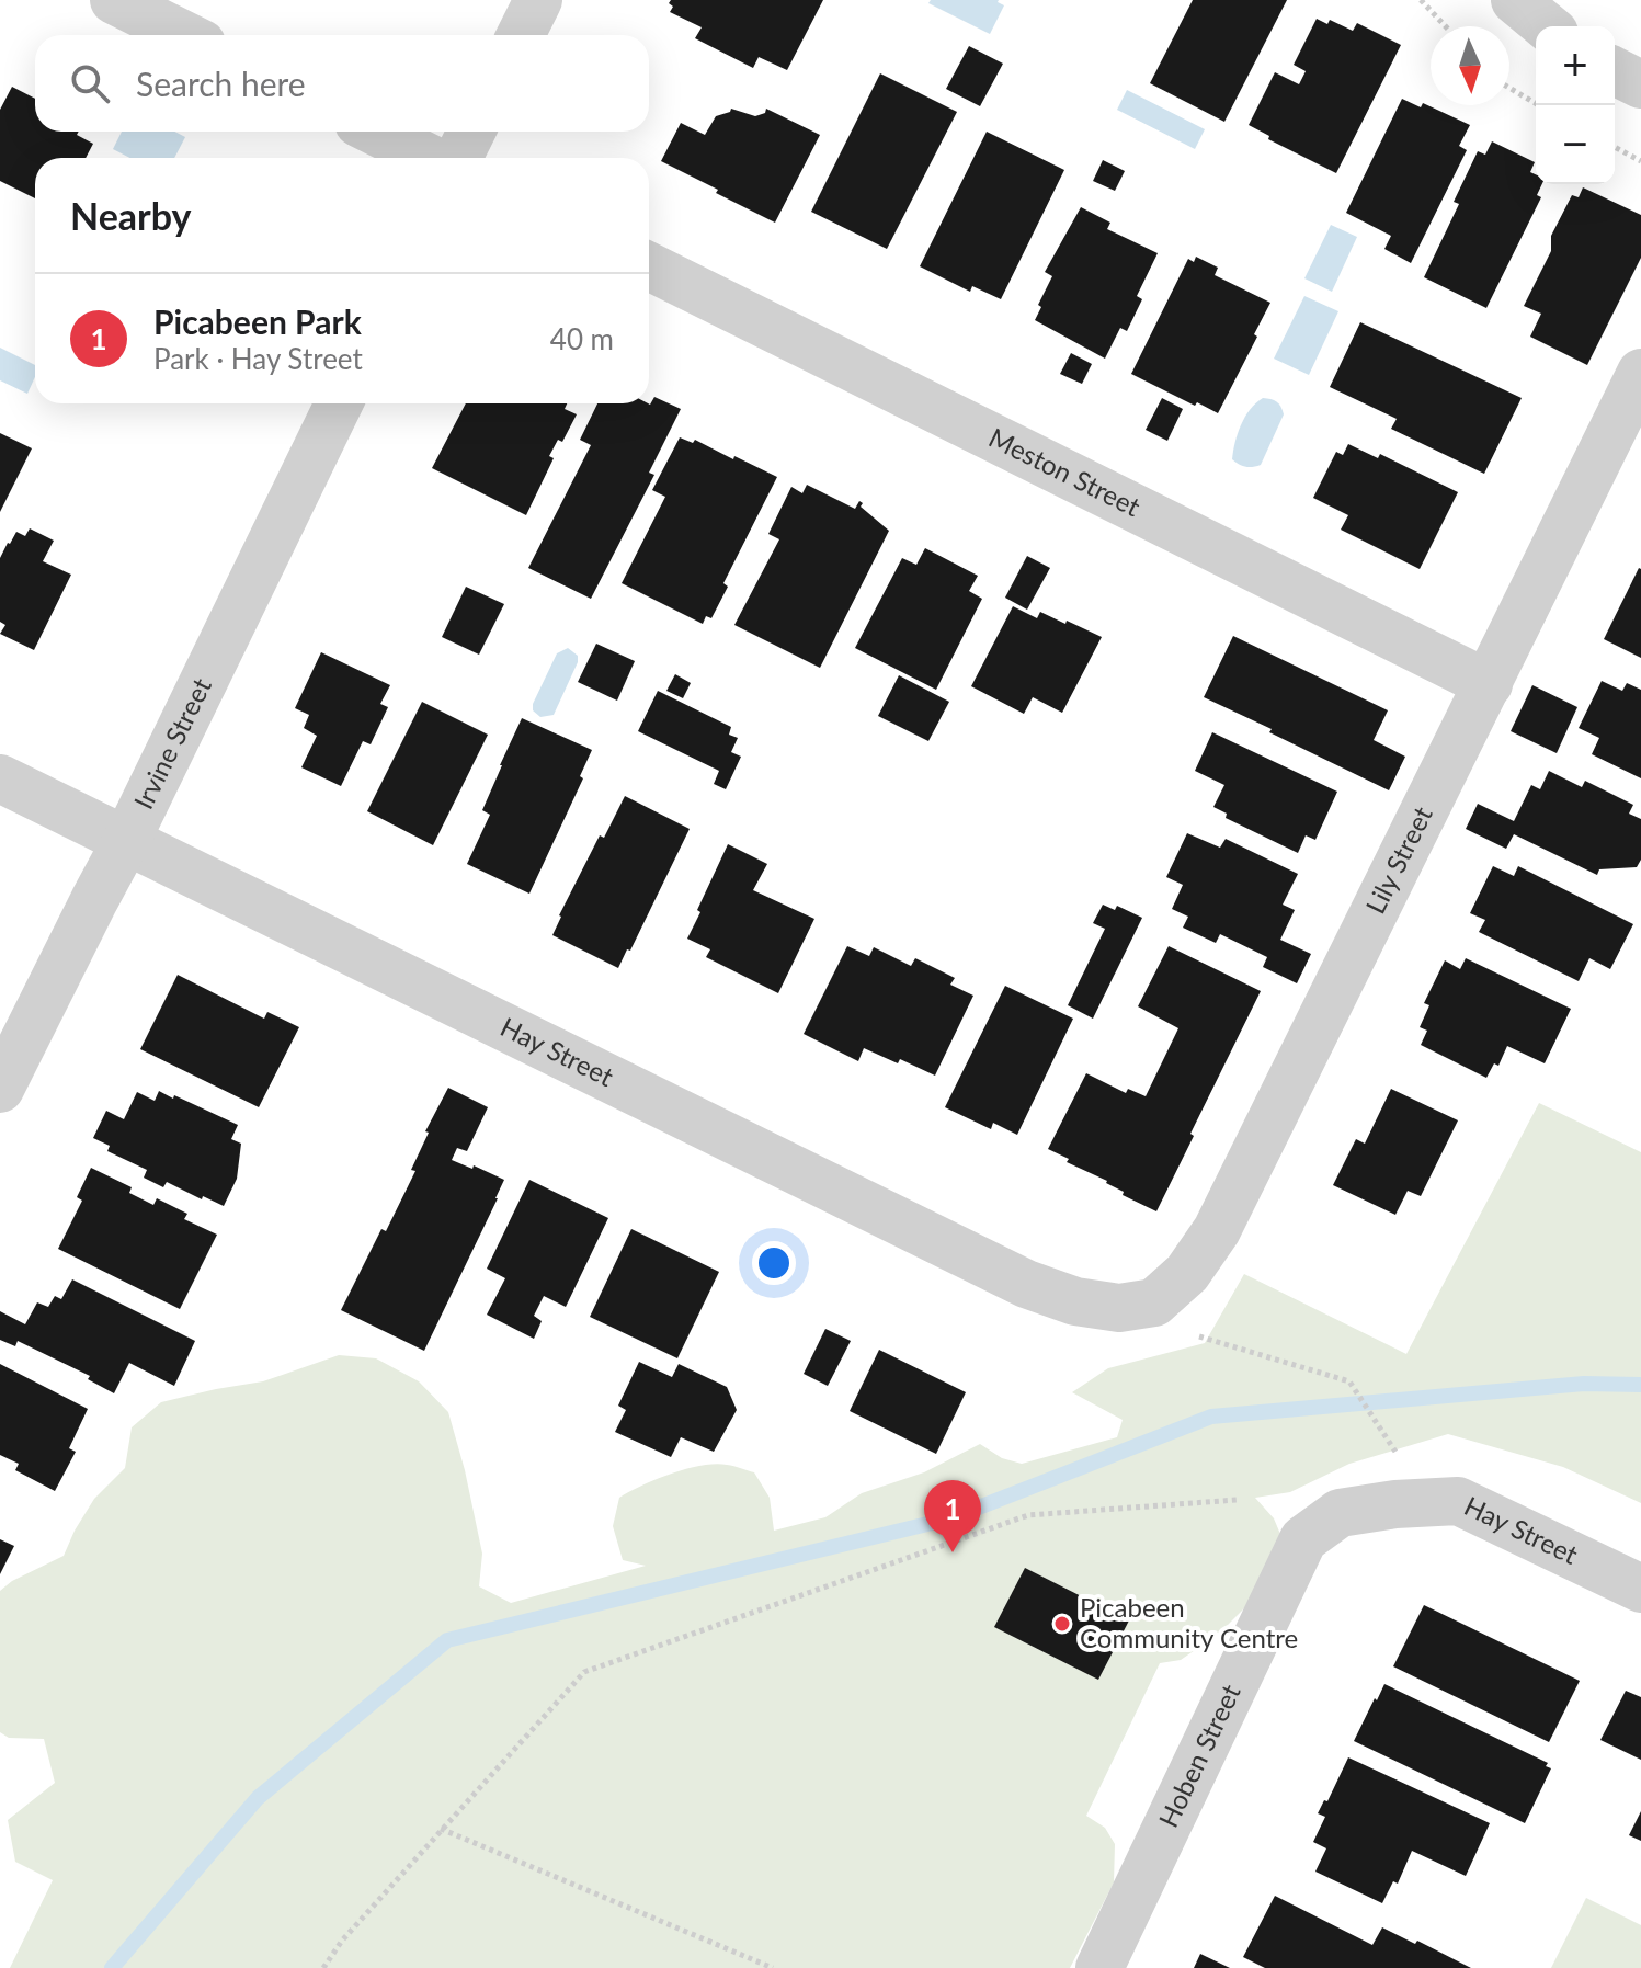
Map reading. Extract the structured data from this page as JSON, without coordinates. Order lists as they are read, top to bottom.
{
  "streets": {
    "street": [
      "Meston Street",
      "Irvine Street",
      "Lily Street",
      "Hay Street",
      "Hoben Street"
    ]
  },
  "crossings": [
    ["Meston Street", "Lily Street"],
    ["Irvine Street", "Hay Street"],
    ["Lily Street", "Hay Street"],
    ["Hay Street", "Hoben Street"]
  ],
  "places": ["Picabeen Community Centre"],
  "north": "bottom",
  "page": {
    "map_buttons": ["+", "−"],
    "search": "Search here",
    "heading": "Nearby",
    "list": [
      {
        "mark": "1",
        "name": "Picabeen Park",
        "note": "Park · Hay Street",
        "value": "40 m"
      }
    ],
    "pins": "1"
  }
}
